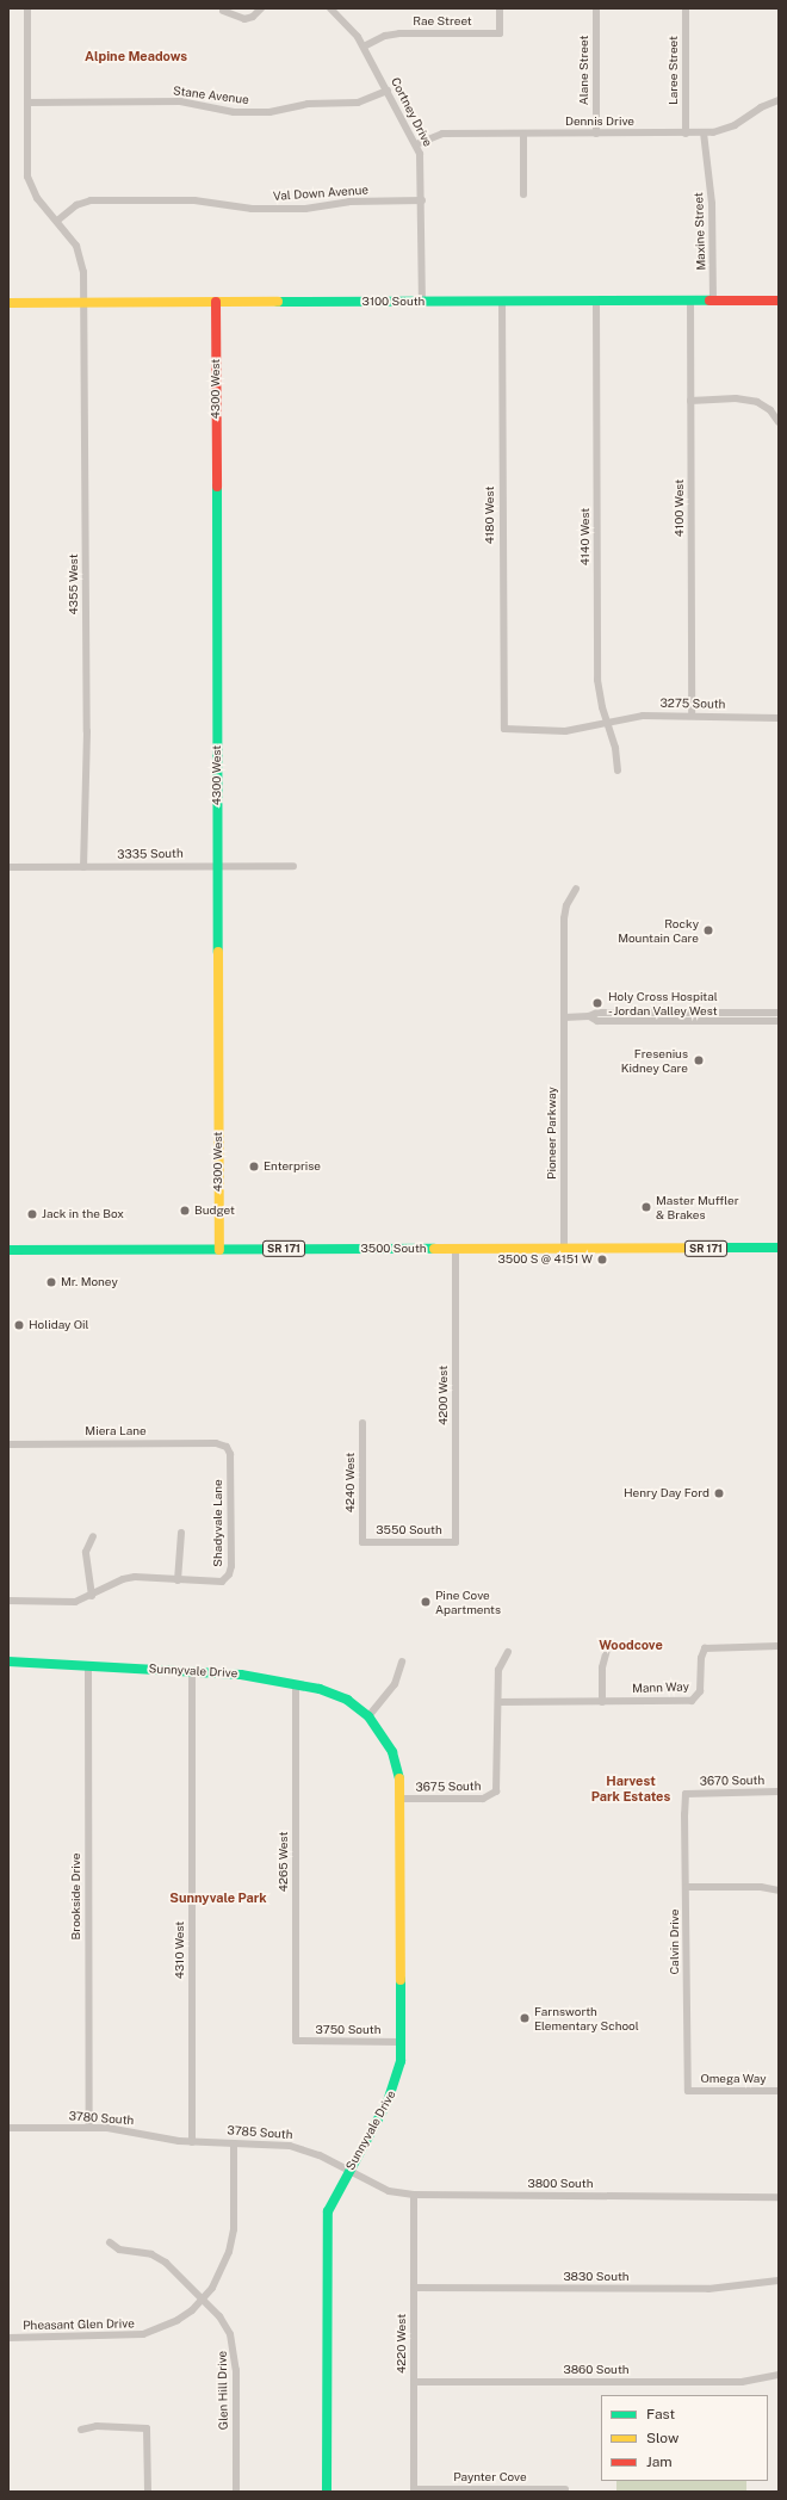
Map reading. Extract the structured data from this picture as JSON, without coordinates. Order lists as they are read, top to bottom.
{
  "streets": {
    "street": [
      "Rae Street",
      "Alane Street",
      "Laree Street",
      "Stane Avenue",
      "Cortney Drive",
      "Dennis Drive",
      "Val Down Avenue",
      "Maxine Street",
      "3100 South",
      "4300 West",
      "4100 West",
      "4180 West",
      "4140 West",
      "4355 West",
      "3275 South",
      "3335 South",
      "Pioneer Parkway",
      "SR 171",
      "3500 South",
      "4200 West",
      "Miera Lane",
      "4240 West",
      "Shadyvale Lane",
      "3550 South",
      "Sunnyvale Drive",
      "Mann Way",
      "3670 South",
      "3675 South",
      "4265 West",
      "Brookside Drive",
      "Calvin Drive",
      "4310 West",
      "3750 South",
      "Omega Way",
      "3780 South",
      "3785 South",
      "3800 South",
      "3830 South",
      "Pheasant Glen Drive",
      "4220 West",
      "3860 South",
      "Glen Hill Drive",
      "Paynter Cove"
    ]
  },
  "crossings": [
    ["Rae Street", "Cortney Drive"],
    ["Alane Street", "Dennis Drive"],
    ["Laree Street", "Dennis Drive"],
    ["Stane Avenue", "Cortney Drive"],
    ["Stane Avenue", "4355 West"],
    ["Cortney Drive", "Dennis Drive"],
    ["Cortney Drive", "Val Down Avenue"],
    ["Cortney Drive", "3100 South"],
    ["Dennis Drive", "Maxine Street"],
    ["Val Down Avenue", "4355 West"],
    ["Maxine Street", "3100 South"],
    ["3100 South", "4300 West"],
    ["3100 South", "4100 West"],
    ["3100 South", "4180 West"],
    ["3100 South", "4140 West"],
    ["3100 South", "4355 West"],
    ["4300 West", "3335 South"],
    ["4300 West", "3500 South"],
    ["4100 West", "3275 South"],
    ["4180 West", "3275 South"],
    ["4140 West", "3275 South"],
    ["4355 West", "3335 South"],
    ["Pioneer Parkway", "3500 South"],
    ["3500 South", "4200 West"],
    ["4200 West", "3550 South"],
    ["Miera Lane", "Shadyvale Lane"],
    ["4240 West", "3550 South"],
    ["Sunnyvale Drive", "3675 South"],
    ["Sunnyvale Drive", "4265 West"],
    ["Sunnyvale Drive", "Brookside Drive"],
    ["Sunnyvale Drive", "4310 West"],
    ["Sunnyvale Drive", "3750 South"],
    ["Sunnyvale Drive", "3785 South"],
    ["Sunnyvale Drive", "3800 South"],
    ["Mann Way", "3675 South"],
    ["3670 South", "Calvin Drive"],
    ["4265 West", "3750 South"],
    ["Brookside Drive", "3780 South"],
    ["Calvin Drive", "Omega Way"],
    ["4310 West", "3780 South"],
    ["4310 West", "3785 South"],
    ["3780 South", "3785 South"],
    ["3785 South", "3800 South"],
    ["3785 South", "Pheasant Glen Drive"],
    ["3800 South", "4220 West"],
    ["3830 South", "4220 West"],
    ["Pheasant Glen Drive", "Glen Hill Drive"],
    ["4220 West", "3860 South"],
    ["4220 West", "Paynter Cove"]
  ],
  "districts": [
    "Alpine Meadows",
    "Woodcove",
    "Harvest Park Estates",
    "Sunnyvale Park"
  ],
  "places": [
    "Rocky Mountain Care",
    "Holy Cross Hospital - Jordan Valley West",
    "Fresenius Kidney Care",
    "Enterprise",
    "Master Muffler & Brakes",
    "Budget",
    "Jack in the Box",
    "3500 S @ 4151 W",
    "Mr. Money",
    "Holiday Oil",
    "Henry Day Ford",
    "Pine Cove Apartments",
    "Farnsworth Elementary School"
  ],
  "legend": ["Fast", "Slow", "Jam"]
}
